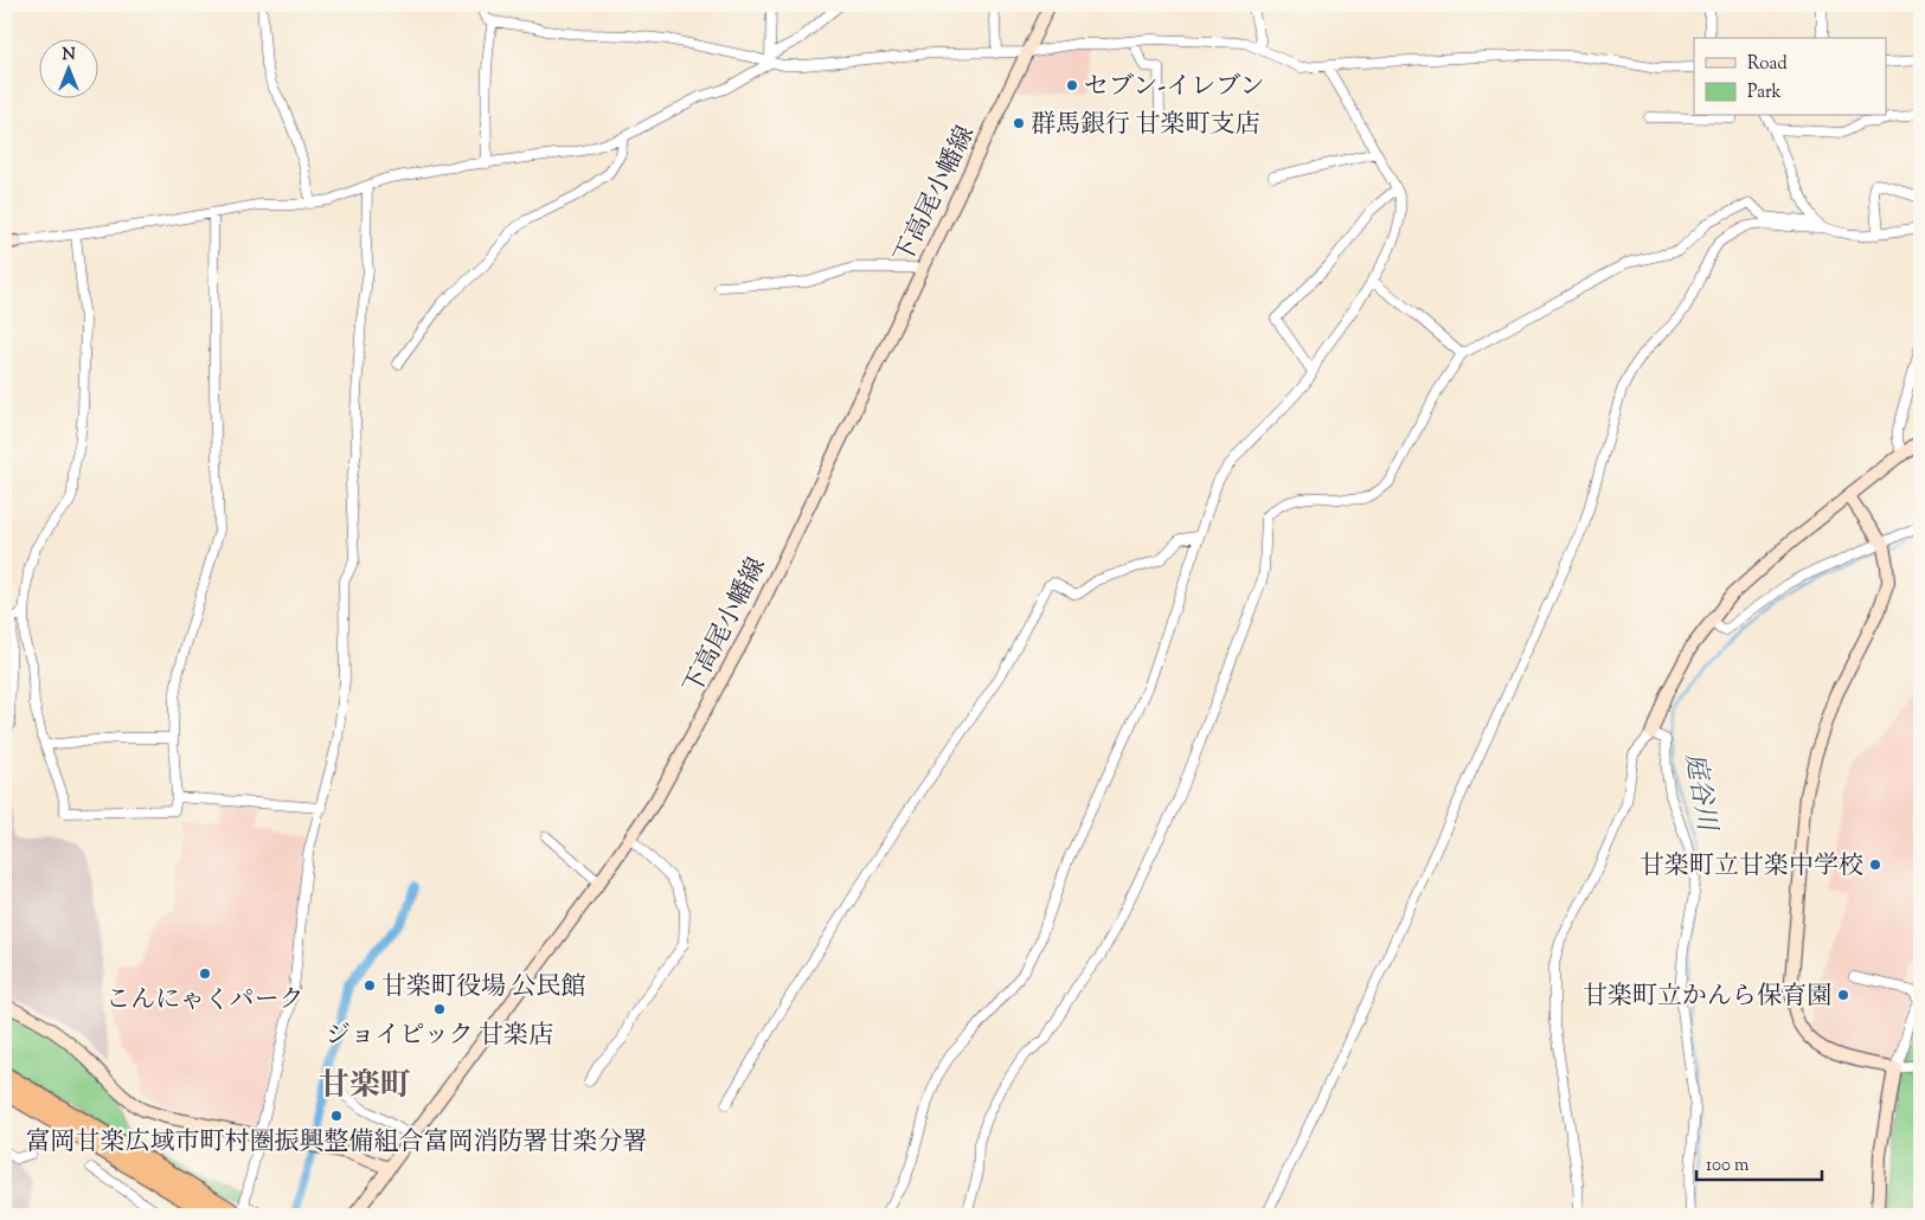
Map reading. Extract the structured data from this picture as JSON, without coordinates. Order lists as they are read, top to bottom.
{
  "streets": {
    "street": ["下高尾小幡線"]
  },
  "districts": ["甘楽町"],
  "water": ["庭谷川"],
  "places": [
    "セブン-イレブン",
    "群馬銀行 甘楽町支店",
    "甘楽町立甘楽中学校",
    "こんにゃくパーク",
    "甘楽町役場 公民館",
    "甘楽町立かんら保育園",
    "ジョイピック 甘楽店",
    "富岡甘楽広域市町村圏振興整備組合富岡消防署甘楽分署"
  ],
  "legend": ["Road", "Park"],
  "scale_bar": "100 m",
  "north": "top"
}
